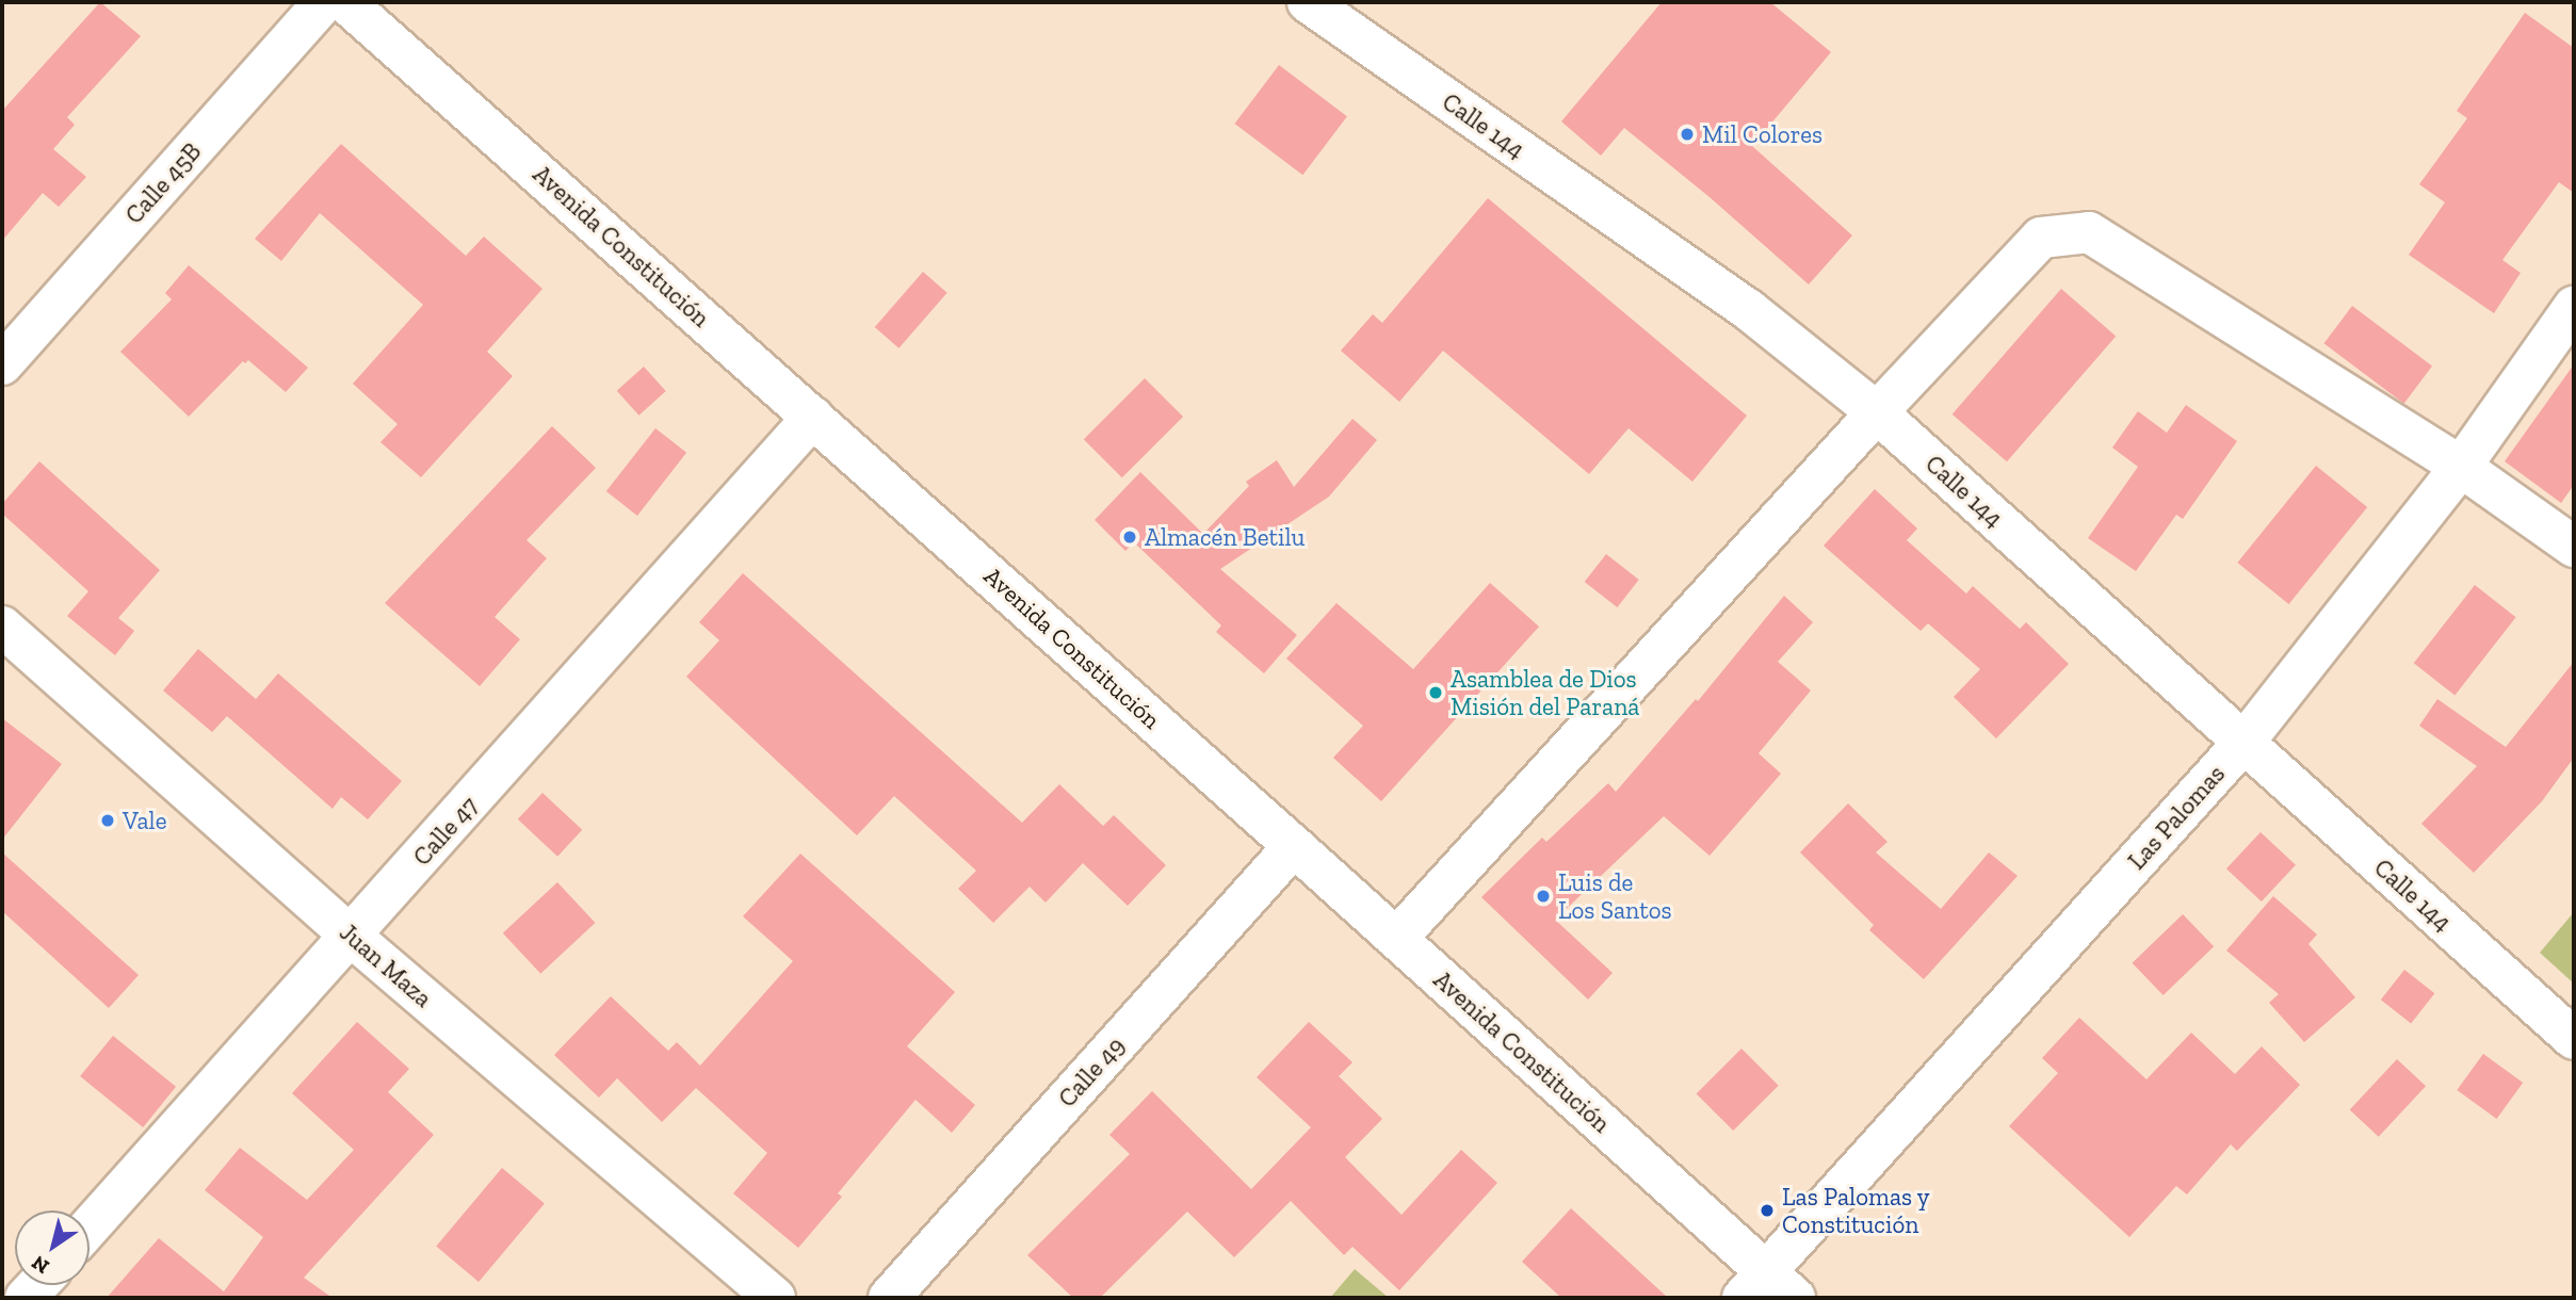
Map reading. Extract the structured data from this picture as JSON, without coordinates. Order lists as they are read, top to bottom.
{
  "streets": {
    "street": [
      "Calle 144",
      "Calle 45B",
      "Avenida Constitución",
      "Las Palomas",
      "Calle 47",
      "Juan Maza",
      "Calle 49"
    ]
  },
  "crossings": [
    ["Calle 144", "Las Palomas"],
    ["Avenida Constitución", "Las Palomas"],
    ["Avenida Constitución", "Calle 47"],
    ["Avenida Constitución", "Calle 49"],
    ["Calle 47", "Juan Maza"]
  ],
  "places": [
    "Mil Colores",
    "Almacén Betilu",
    "Asamblea de Dios Misión del Paraná",
    "Vale",
    "Luis de Los Santos",
    "Las Palomas y Constitución"
  ],
  "north": "bottom left"
}
